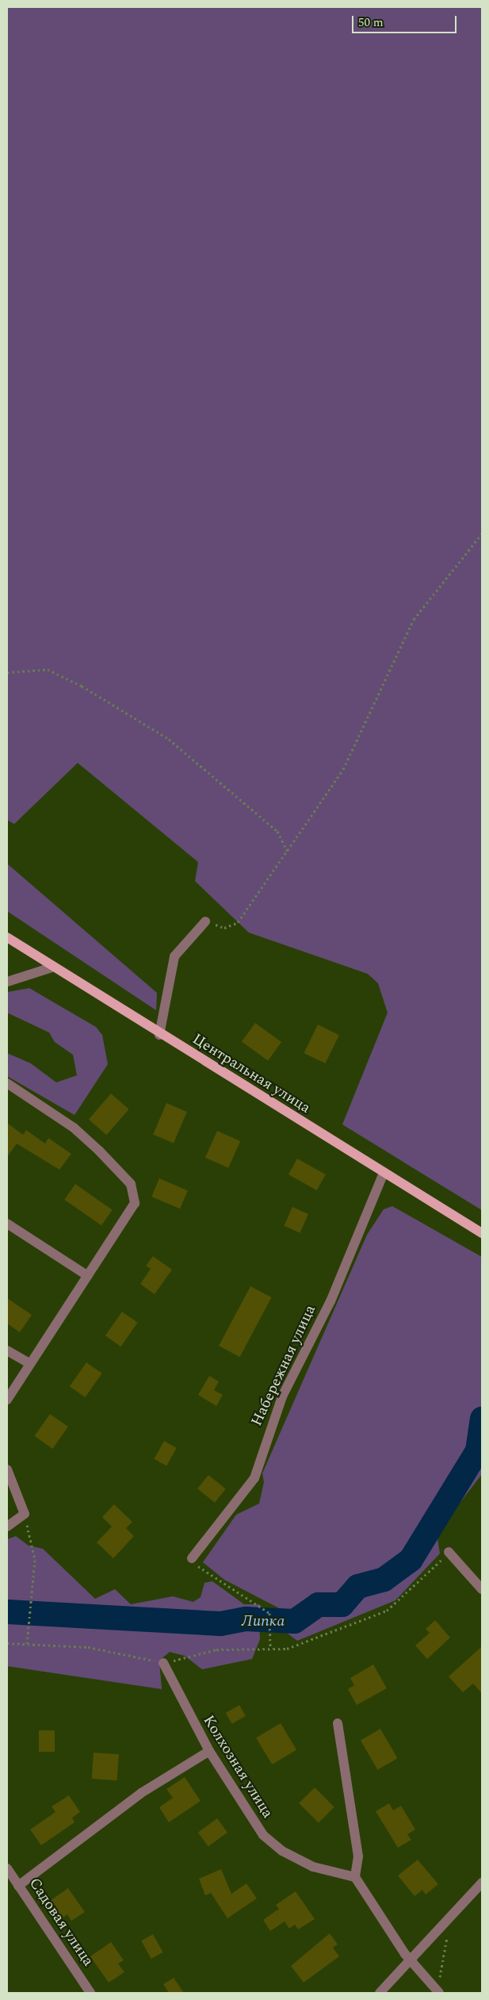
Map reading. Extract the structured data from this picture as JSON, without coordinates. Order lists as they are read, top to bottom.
{
  "streets": {
    "main road": ["Центральная улица"],
    "street": ["Набережная улица", "Колхозная улица", "Садовая улица"]
  },
  "crossings": [
    ["Центральная улица", "Набережная улица"]
  ],
  "water": ["Липка"],
  "scale_bar": "50 m"
}
